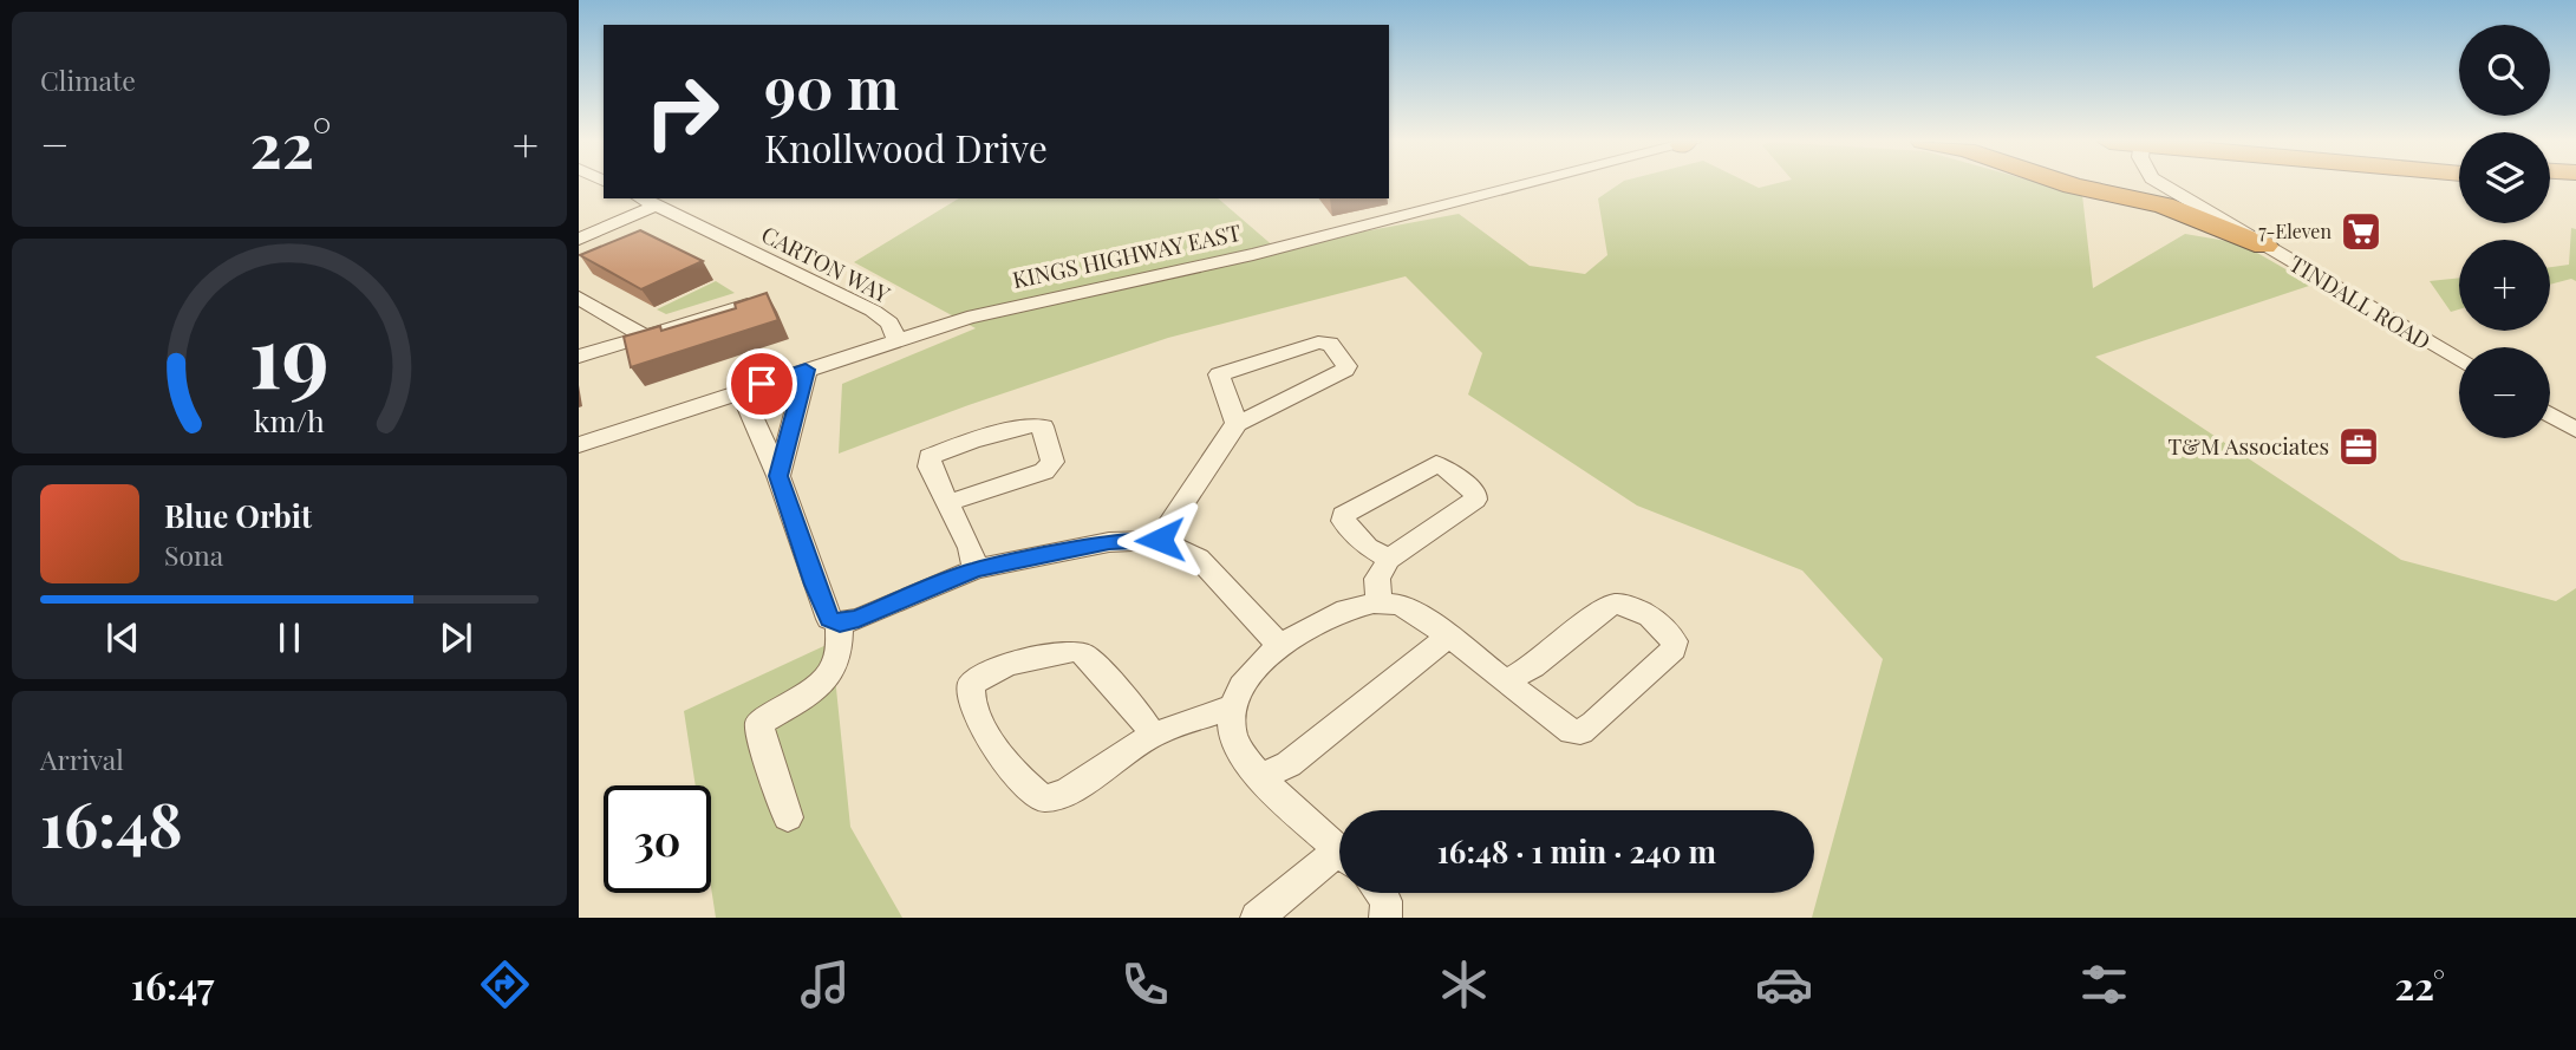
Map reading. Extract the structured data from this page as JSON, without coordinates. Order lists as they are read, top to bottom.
{
  "streets": {
    "street": ["KINGS HIGHWAY EAST", "CARTON WAY", "TINDALL ROAD"]
  },
  "crossings": [
    ["KINGS HIGHWAY EAST", "CARTON WAY"]
  ],
  "places": {
    "supermarket": ["7-Eleven"],
    "office": ["T&M Associates"]
  },
  "page": {
    "tile": [
      "Climate",
      ["Arrival", "16:48"]
    ],
    "map_buttons": ["+", "−"],
    "turn": ["90 m", "Knollwood Drive"],
    "heat": ["−", "22°", "+"],
    "song": ["Blue Orbit", "Sona"],
    "limit": "30",
    "trip": "16:48 · 1 min · 240 m",
    "tabs": ["16:47", "22°"],
    "gauge": ["19", "km/h"]
  }
}
